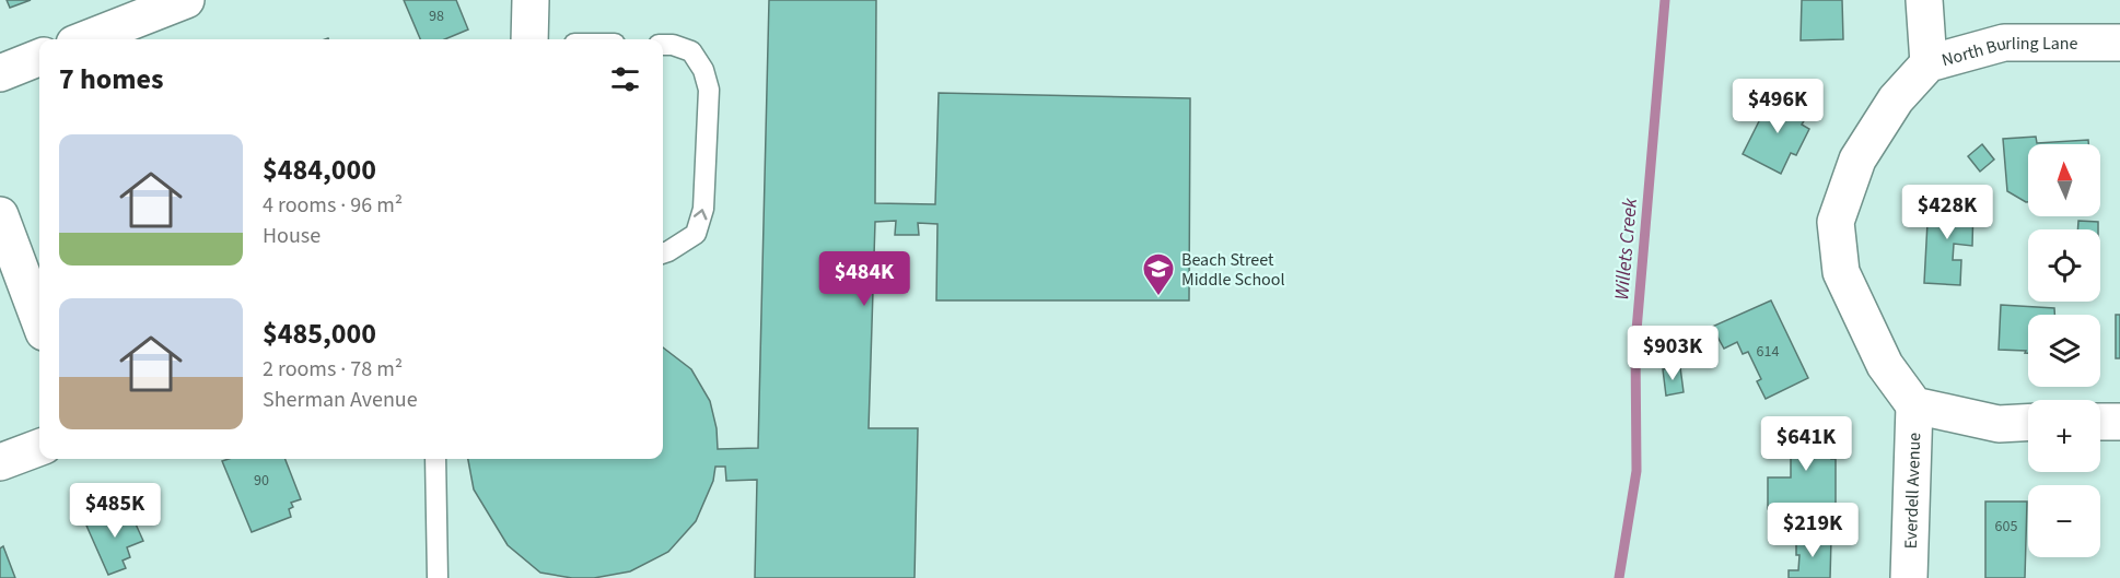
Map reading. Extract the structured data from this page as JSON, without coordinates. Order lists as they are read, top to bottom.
{
  "streets": {
    "street": ["North Burling Lane", "Everdell Avenue"]
  },
  "crossings": [
    ["North Burling Lane", "Everdell Avenue"]
  ],
  "water": ["Willets Creek"],
  "places": {
    "school or university": ["Beach Street Middle School"]
  },
  "house_numbers": [
    "98",
    "614",
    "90",
    "605"
  ],
  "north": "top",
  "page": {
    "heading": "7 homes",
    "price": [
      "$496K",
      "$428K",
      "$484K",
      "$903K",
      "$641K",
      "$485K",
      "$219K"
    ],
    "list": [
      {
        "name": "$484,000",
        "note": "4 rooms · 96 m² · House"
      },
      {
        "name": "$485,000",
        "note": "2 rooms · 78 m² · Sherman Avenue"
      }
    ],
    "map_buttons": ["+", "−"]
  }
}
